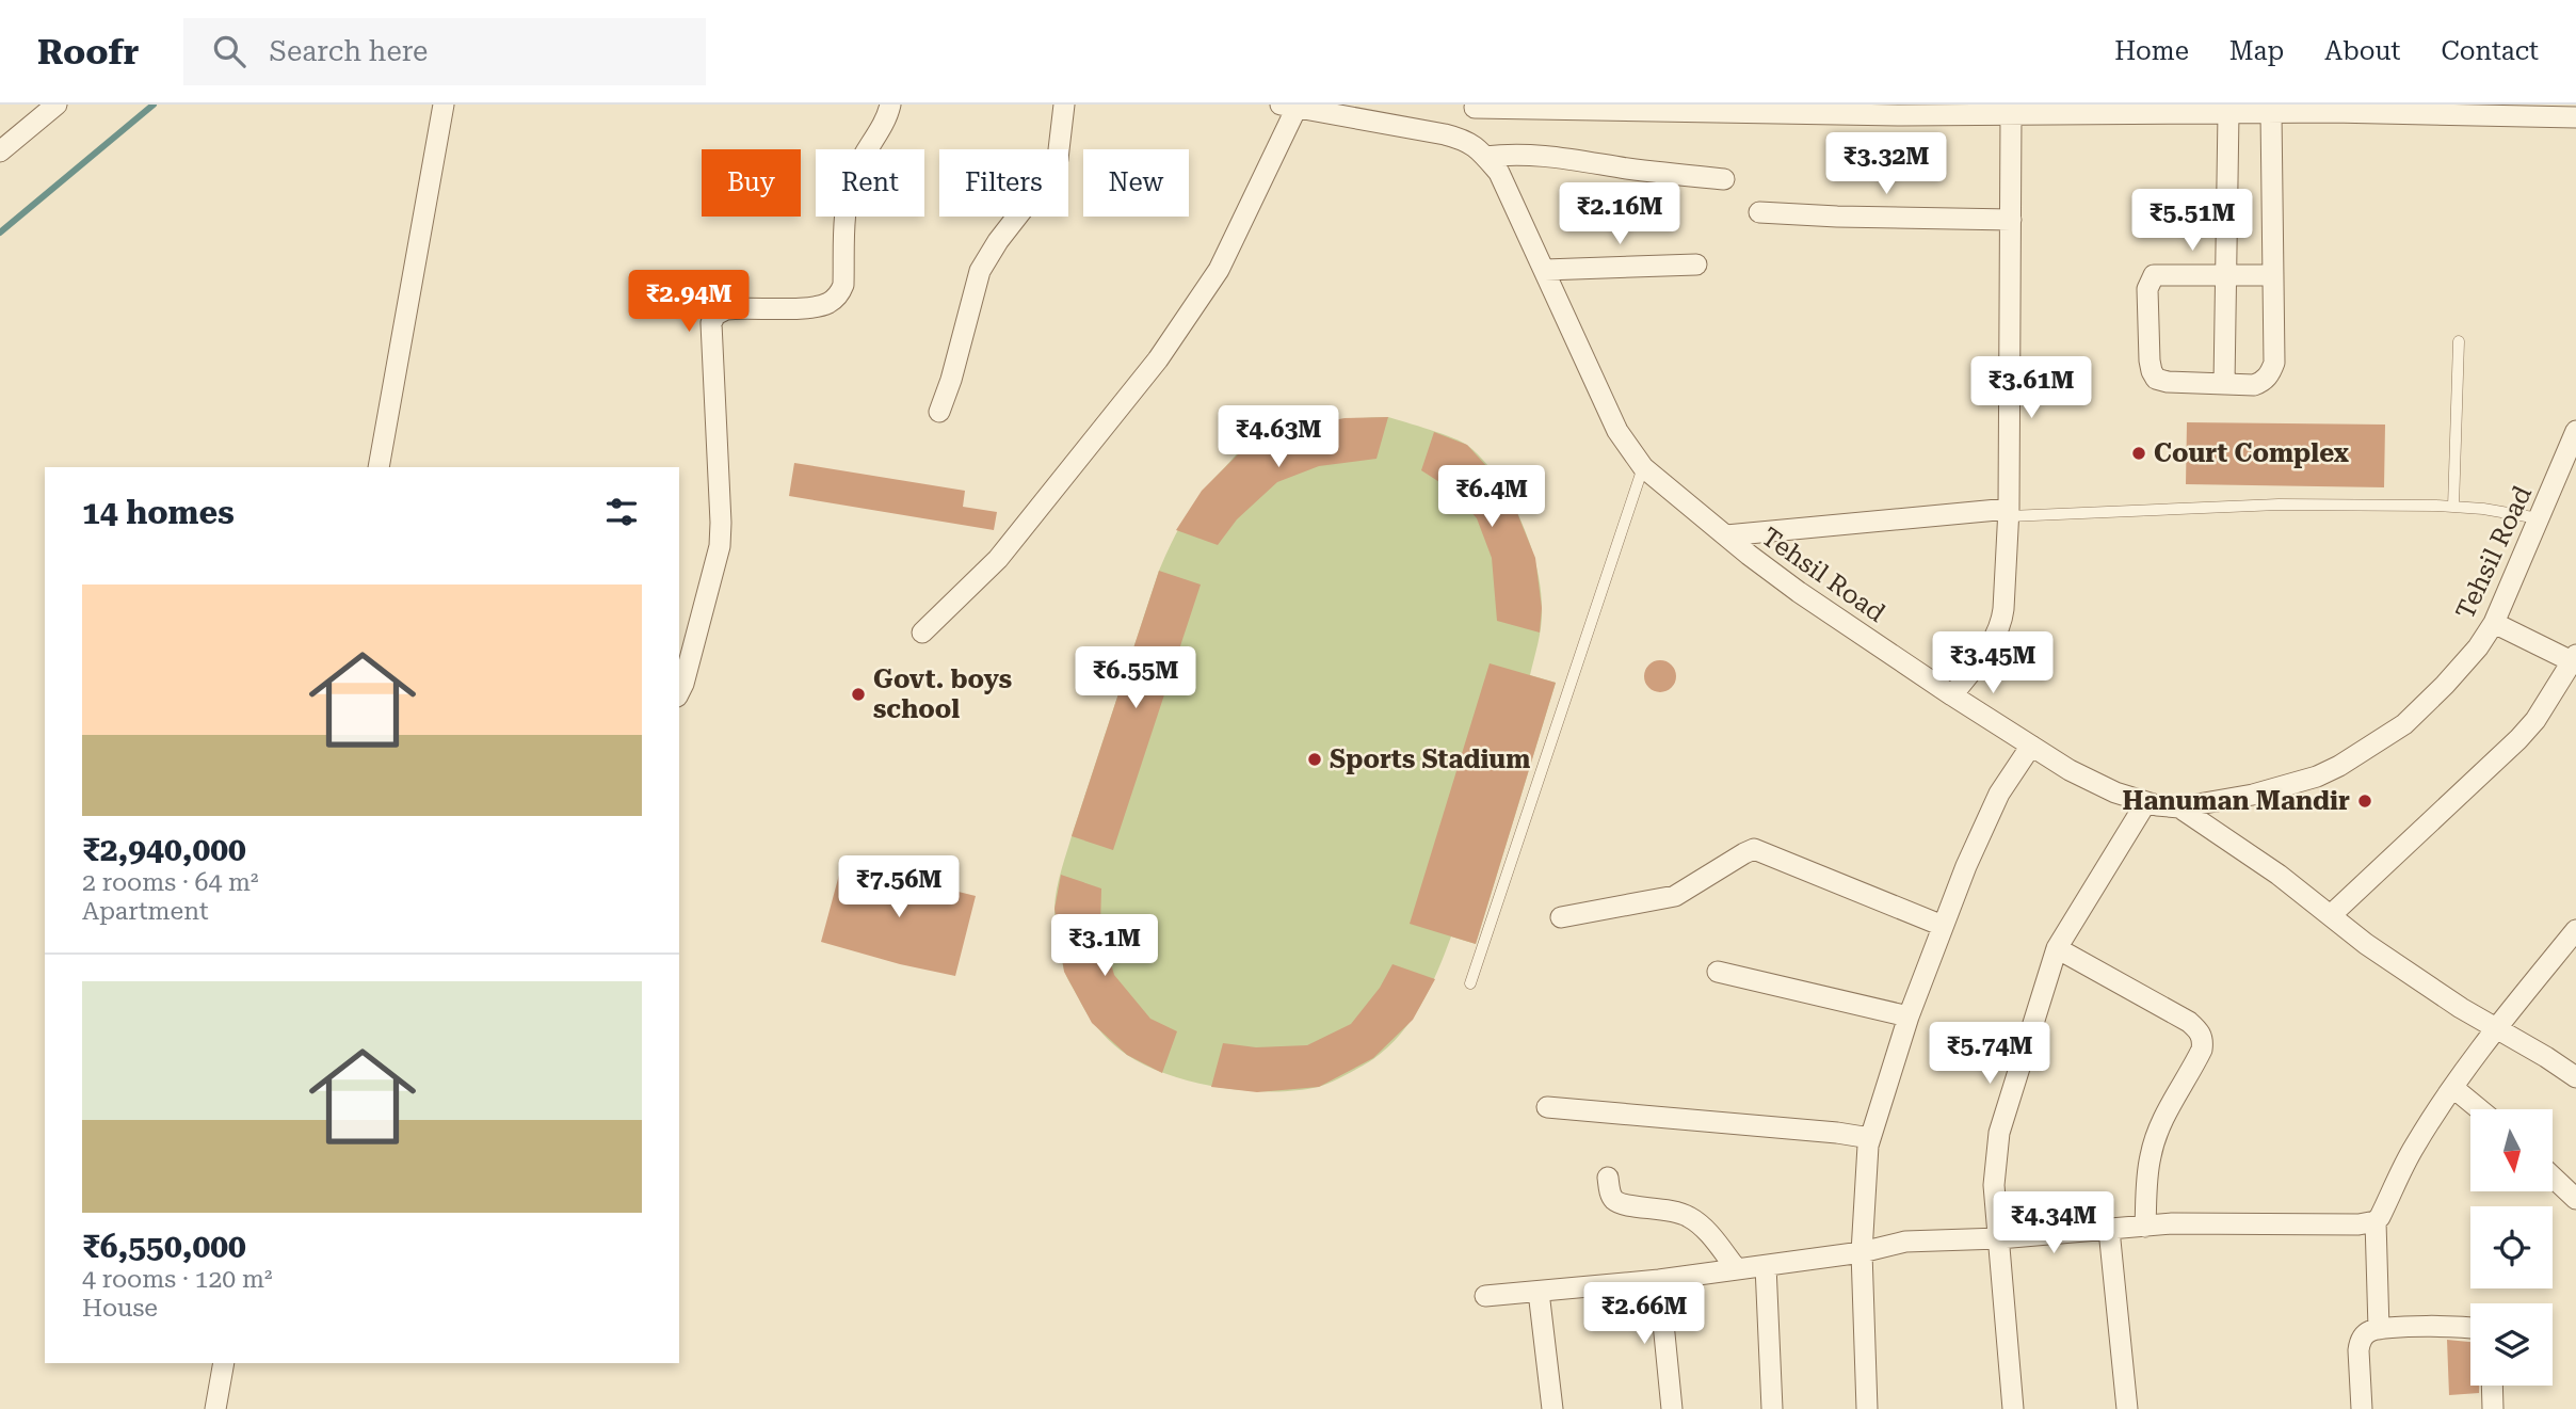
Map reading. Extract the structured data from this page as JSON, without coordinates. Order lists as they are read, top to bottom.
{
  "streets": {
    "street": ["Tehsil Road"]
  },
  "places": [
    "Court Complex",
    "Govt. boys school",
    "Sports Stadium",
    "Hanuman Mandir"
  ],
  "north": "bottom",
  "page": {
    "header": "Roofr",
    "search": "Search here",
    "nav": [
      "Home",
      "Map",
      "About",
      "Contact"
    ],
    "price": [
      "₹3.32M",
      "₹2.16M",
      "₹5.51M",
      "₹2.94M",
      "₹3.61M",
      "₹4.63M",
      "₹6.4M",
      "₹3.45M",
      "₹6.55M",
      "₹7.56M",
      "₹3.1M",
      "₹5.74M",
      "₹4.34M",
      "₹2.66M"
    ],
    "chip": [
      "Buy",
      "Rent",
      "Filters",
      "New"
    ],
    "heading": "14 homes",
    "list": [
      {
        "name": "₹2,940,000",
        "note": "2 rooms · 64 m² · Apartment"
      },
      {
        "name": "₹6,550,000",
        "note": "4 rooms · 120 m² · House"
      }
    ]
  }
}
